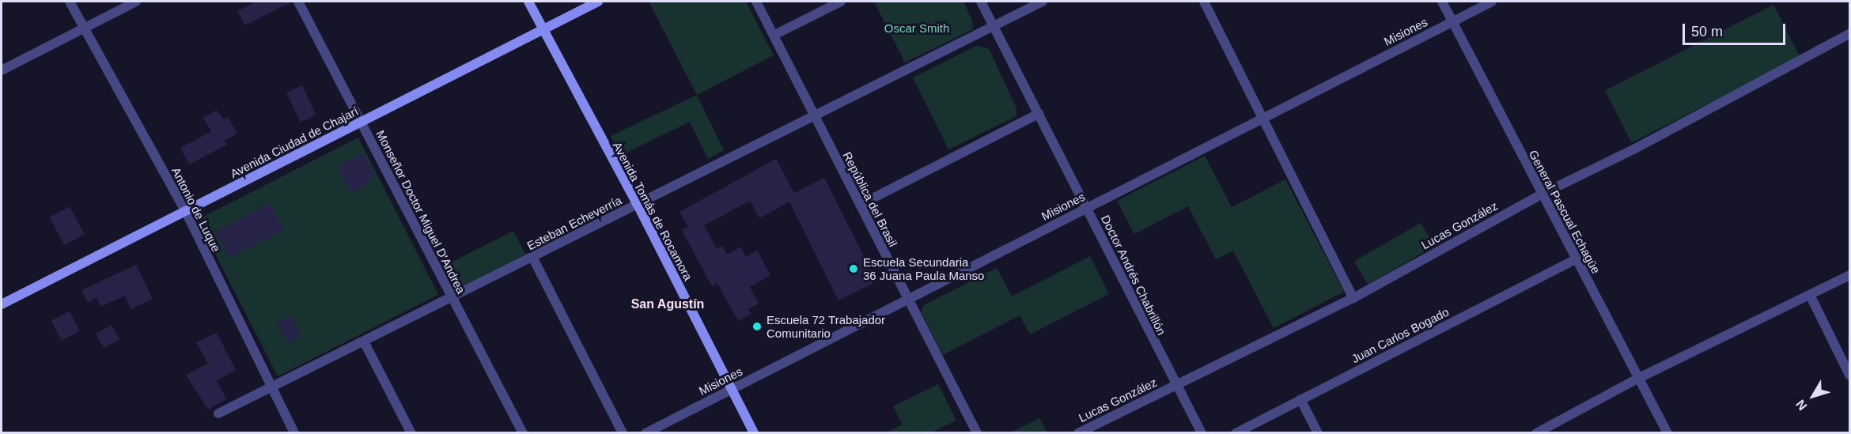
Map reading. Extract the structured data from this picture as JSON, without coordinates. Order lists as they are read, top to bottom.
{
  "streets": {
    "main road": ["Avenida Ciudad de Chajarí", "Avenida Tomás de Rocamora"],
    "street": [
      "Misiones",
      "República del Brasil",
      "Antonio de Luque",
      "Monseñor Doctor Miguel D'Andrea",
      "General Pascual Echagüe",
      "Esteban Echeverría",
      "Lucas González",
      "Doctor Andrés Chabrillón",
      "Juan Carlos Bogado"
    ]
  },
  "crossings": [
    ["Misiones", "República del Brasil"],
    ["Misiones", "Avenida Tomás de Rocamora"],
    ["Misiones", "General Pascual Echagüe"],
    ["Misiones", "Doctor Andrés Chabrillón"],
    ["Avenida Ciudad de Chajarí", "Antonio de Luque"],
    ["Avenida Ciudad de Chajarí", "Avenida Tomás de Rocamora"],
    ["Avenida Ciudad de Chajarí", "Monseñor Doctor Miguel D'Andrea"],
    ["República del Brasil", "Esteban Echeverría"],
    ["Antonio de Luque", "Esteban Echeverría"],
    ["Avenida Tomás de Rocamora", "Esteban Echeverría"],
    ["Monseñor Doctor Miguel D'Andrea", "Esteban Echeverría"],
    ["General Pascual Echagüe", "Lucas González"],
    ["General Pascual Echagüe", "Juan Carlos Bogado"],
    ["Esteban Echeverría", "Doctor Andrés Chabrillón"],
    ["Lucas González", "Doctor Andrés Chabrillón"]
  ],
  "districts": ["San Agustín"],
  "parks": ["Oscar Smith"],
  "places": ["Escuela Secundaria 36 Juana Paula Manso", "Escuela 72 Trabajador Comunitario"],
  "scale_bar": "50 m",
  "north": "bottom left"
}
